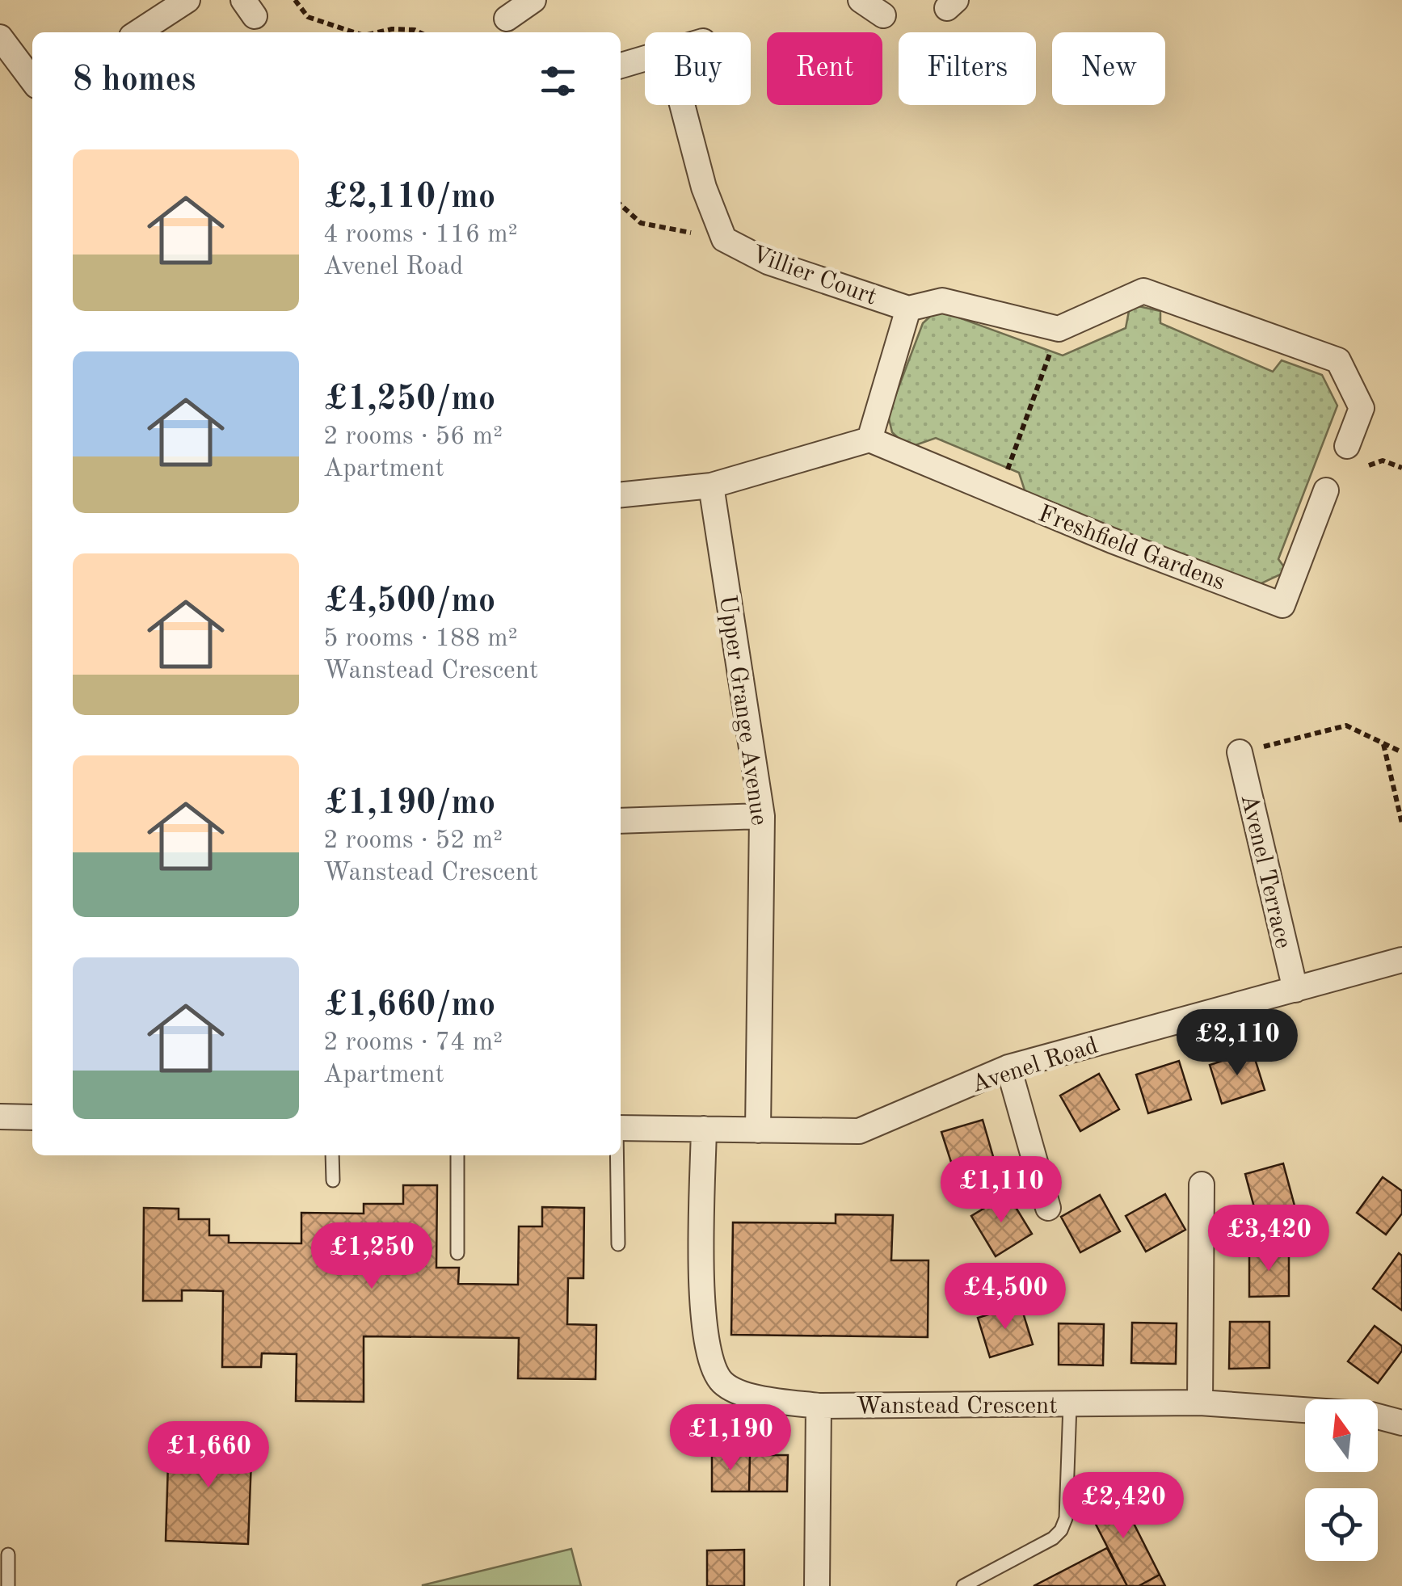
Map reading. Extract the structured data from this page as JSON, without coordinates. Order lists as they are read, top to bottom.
{
  "streets": {
    "street": [
      "Villier Court",
      "Freshfield Gardens",
      "Upper Grange Avenue",
      "Avenel Terrace",
      "Avenel Road",
      "Wanstead Crescent"
    ]
  },
  "crossings": [
    ["Upper Grange Avenue", "Avenel Road"],
    ["Avenel Terrace", "Avenel Road"],
    ["Avenel Road", "Wanstead Crescent"]
  ],
  "north": "top",
  "page": {
    "chip": [
      "Buy",
      "Rent",
      "Filters",
      "New"
    ],
    "heading": "8 homes",
    "list": [
      {
        "name": "£2,110/mo",
        "note": "4 rooms · 116 m² · Avenel Road"
      },
      {
        "name": "£1,250/mo",
        "note": "2 rooms · 56 m² · Apartment"
      },
      {
        "name": "£4,500/mo",
        "note": "5 rooms · 188 m² · Wanstead Crescent"
      },
      {
        "name": "£1,190/mo",
        "note": "2 rooms · 52 m² · Wanstead Crescent"
      },
      {
        "name": "£1,660/mo",
        "note": "2 rooms · 74 m² · Apartment"
      }
    ],
    "price": [
      "£2,110",
      "£1,110",
      "£3,420",
      "£1,250",
      "£4,500",
      "£1,190",
      "£1,660",
      "£2,420"
    ]
  }
}
